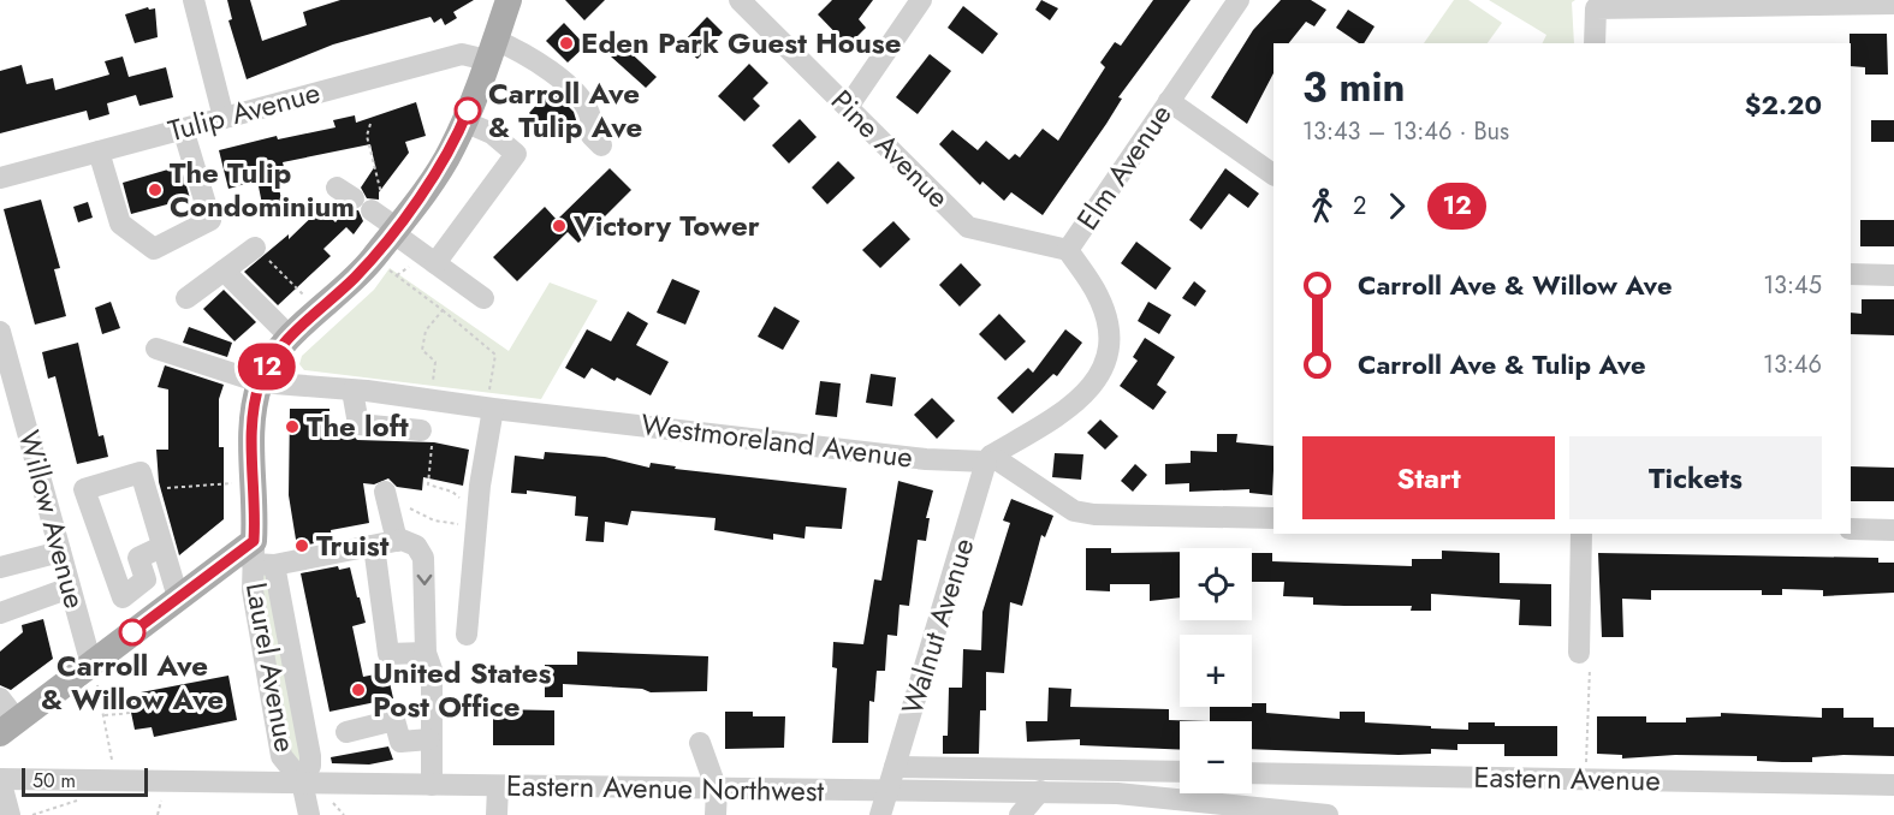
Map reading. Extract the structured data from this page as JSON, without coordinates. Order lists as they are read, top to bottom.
{
  "streets": {
    "street": [
      "Tulip Avenue",
      "Pine Avenue",
      "Elm Avenue",
      "Westmoreland Avenue",
      "Willow Avenue",
      "Walnut Avenue",
      "Laurel Avenue",
      "Eastern Avenue",
      "Eastern Avenue Northwest"
    ]
  },
  "crossings": [
    ["Pine Avenue", "Elm Avenue"],
    ["Elm Avenue", "Westmoreland Avenue"],
    ["Elm Avenue", "Walnut Avenue"],
    ["Westmoreland Avenue", "Walnut Avenue"],
    ["Walnut Avenue", "Eastern Avenue Northwest"],
    ["Laurel Avenue", "Eastern Avenue Northwest"]
  ],
  "places": [
    "Eden Park Guest House",
    "Carroll Ave & Tulip Ave",
    "The Tulip Condominium",
    "Victory Tower",
    "The loft",
    "Truist",
    "Carroll Ave & Willow Ave",
    "United States Post Office"
  ],
  "lines": ["bus line 12"],
  "scale_bar": "50 m",
  "page": {
    "on_map": "12",
    "heading": ["3 min", "13:43 – 13:46 · Bus", "$2.20"],
    "legs": ["2", "12"],
    "list": [
      {
        "name": "Carroll Ave & Willow Ave",
        "value": "13:45"
      },
      {
        "name": "Carroll Ave & Tulip Ave",
        "value": "13:46"
      }
    ],
    "buttons": ["Start", "Tickets"],
    "map_buttons": ["+", "−"],
    "scale": "50 m"
  }
}
